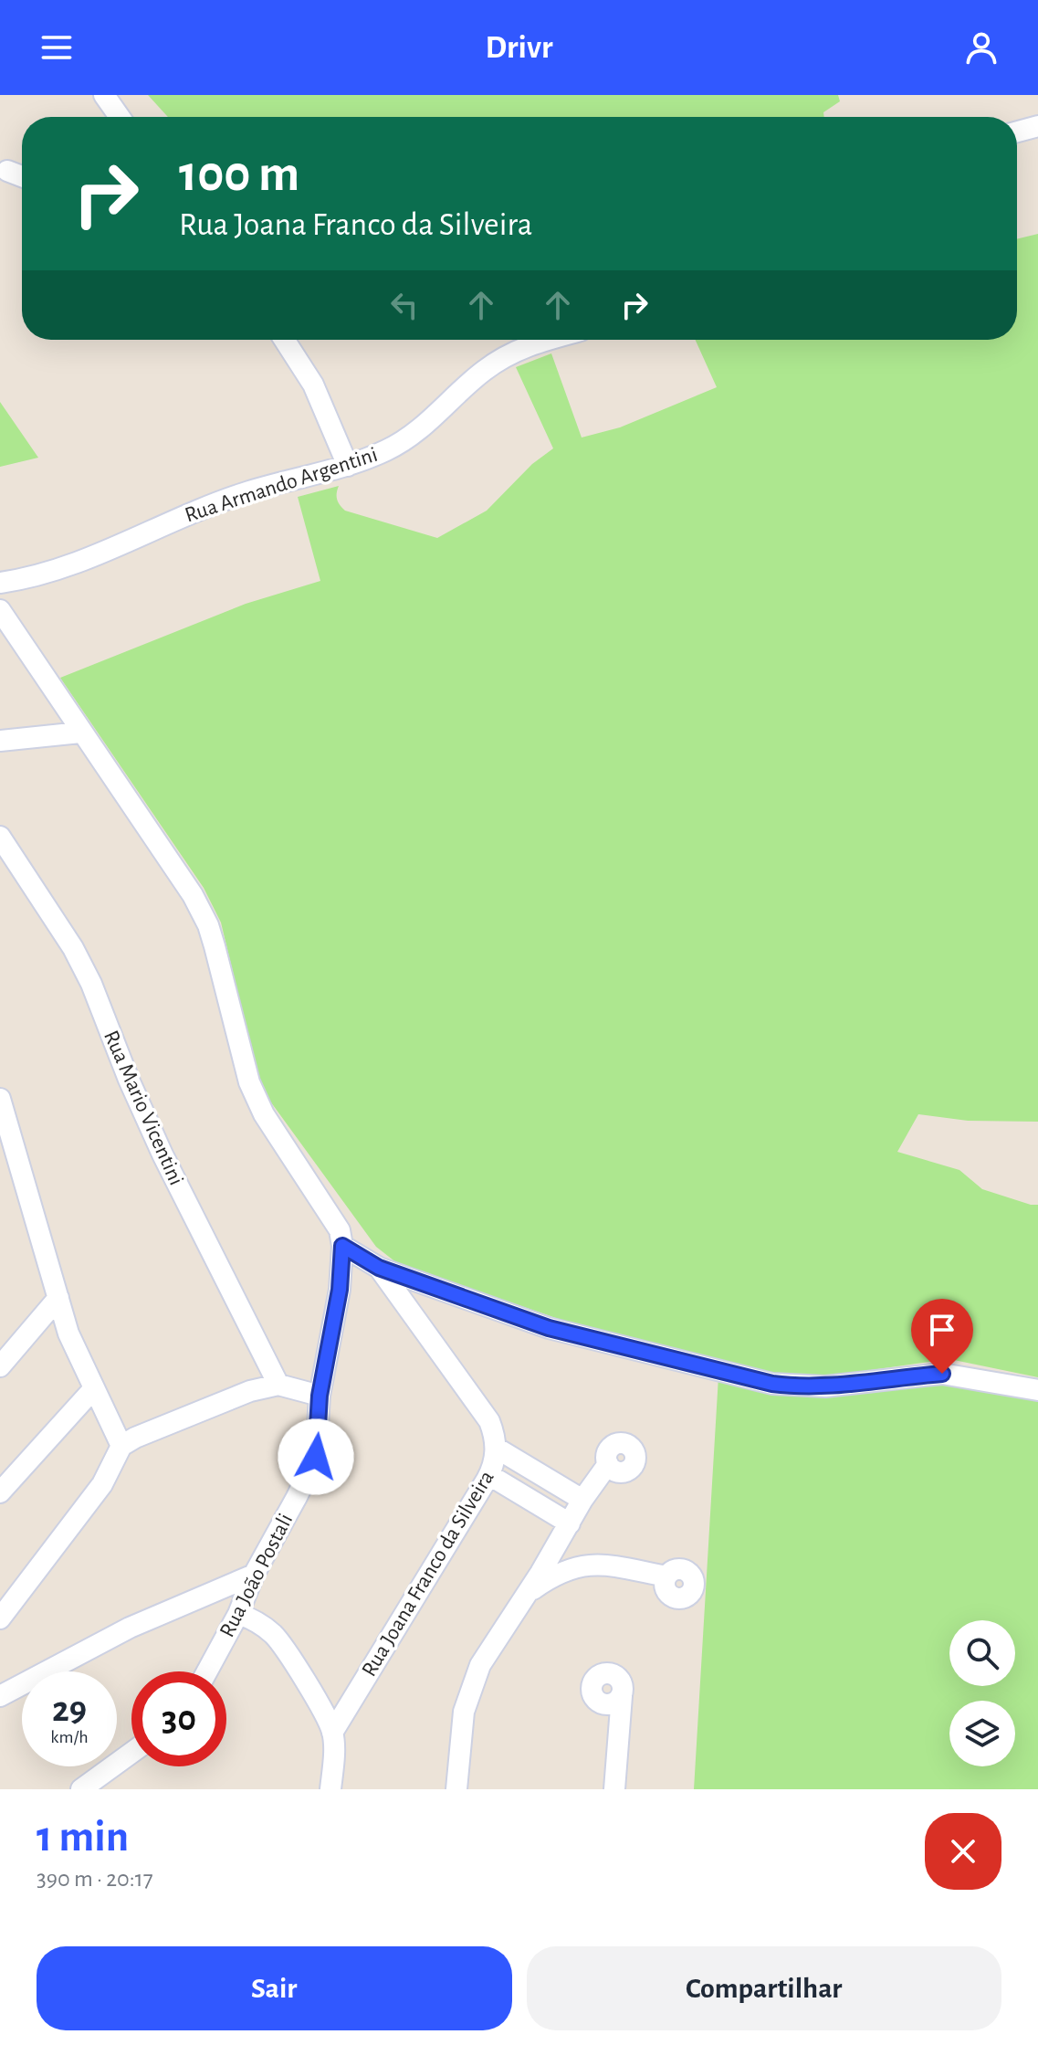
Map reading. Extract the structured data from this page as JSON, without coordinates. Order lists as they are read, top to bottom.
{
  "streets": {
    "street": [
      "Rua Armando Argentini",
      "Rua Mario Vicentini",
      "Rua Joana Franco da Silveira",
      "Rua João Postali"
    ]
  },
  "crossings": [
    ["Rua Joana Franco da Silveira", "Rua João Postali"]
  ],
  "page": {
    "header": "Drivr",
    "turn": ["100 m", "Rua Joana Franco da Silveira"],
    "speed": "29 km/h",
    "limit": "30",
    "heading": ["1 min", "390 m · 20:17"],
    "buttons": ["Sair", "Compartilhar"]
  }
}
